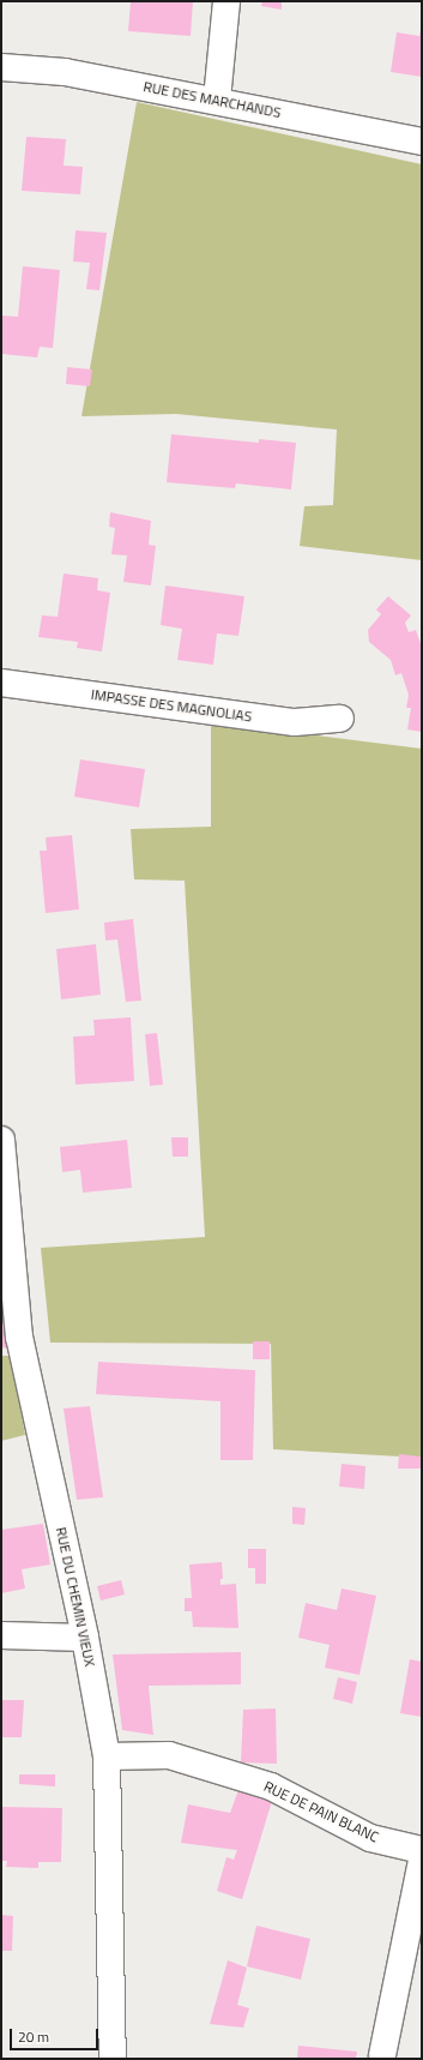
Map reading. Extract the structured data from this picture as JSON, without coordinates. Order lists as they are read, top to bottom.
{
  "streets": {
    "street": [
      "RUE DES MARCHANDS",
      "IMPASSE DES MAGNOLIAS",
      "RUE DU CHEMIN VIEUX",
      "RUE DE PAIN BLANC"
    ]
  },
  "crossings": [
    ["RUE DU CHEMIN VIEUX", "RUE DE PAIN BLANC"]
  ],
  "scale_bar": "20 m"
}
